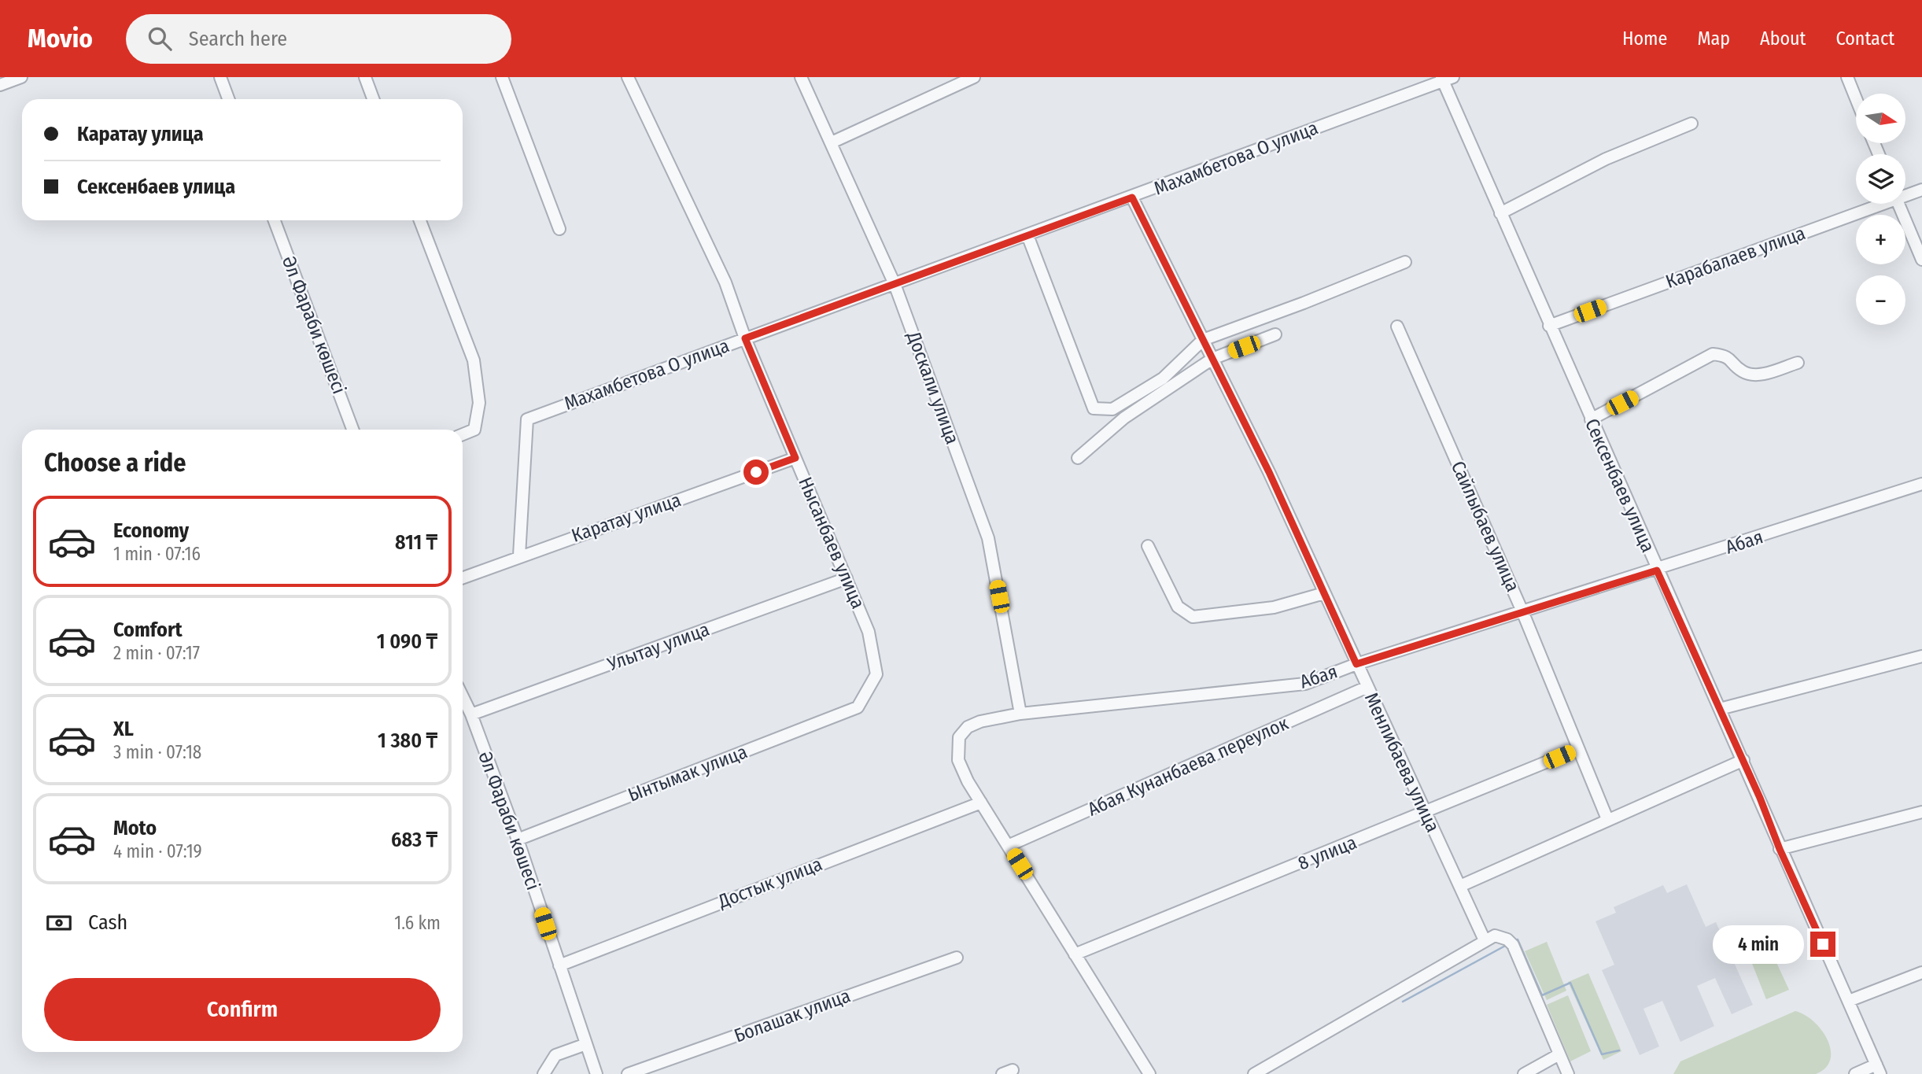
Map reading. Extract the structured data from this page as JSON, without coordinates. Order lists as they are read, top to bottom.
{
  "streets": {
    "street": [
      "Махамбетова О улица",
      "Карабалаев улица",
      "Әл Фараби көшесі",
      "Доскали улица",
      "Сексенбаев улица",
      "Каратау улица",
      "Сайлыбаев улица",
      "Абая",
      "Нысанбаев улица",
      "Улытау улица",
      "Менлибаева улица",
      "Абая Кунанбаева переулок",
      "Ынтымак улица",
      "8 улица",
      "Достык улица",
      "Болашак улица"
    ]
  },
  "crossings": [
    ["Махамбетова О улица", "Доскали улица"],
    ["Махамбетова О улица", "Сексенбаев улица"],
    ["Махамбетова О улица", "Каратау улица"],
    ["Махамбетова О улица", "Нысанбаев улица"],
    ["Махамбетова О улица", "Менлибаева улица"],
    ["Карабалаев улица", "Сексенбаев улица"],
    ["Әл Фараби көшесі", "Улытау улица"],
    ["Әл Фараби көшесі", "Ынтымак улица"],
    ["Әл Фараби көшесі", "Достык улица"],
    ["Доскали улица", "Абая"],
    ["Сексенбаев улица", "Абая"],
    ["Каратау улица", "Нысанбаев улица"],
    ["Сайлыбаев улица", "Абая"],
    ["Сайлыбаев улица", "8 улица"],
    ["Абая", "Менлибаева улица"],
    ["Абая", "Достык улица"],
    ["Нысанбаев улица", "Улытау улица"],
    ["Нысанбаев улица", "Ынтымак улица"],
    ["Менлибаева улица", "Абая Кунанбаева переулок"],
    ["Менлибаева улица", "8 улица"]
  ],
  "north": "right",
  "page": {
    "header": "Movio",
    "search": "Search here",
    "nav": [
      "Home",
      "Map",
      "About",
      "Contact"
    ],
    "map_buttons": ["+", "−"],
    "banner": ["Каратау улица", "Сексенбаев улица"],
    "heading": "Choose a ride",
    "list": [
      {
        "name": "Economy",
        "note": "1 min · 07:16",
        "value": "811 ₸"
      },
      {
        "name": "Comfort",
        "note": "2 min · 07:17",
        "value": "1 090 ₸"
      },
      {
        "name": "XL",
        "note": "3 min · 07:18",
        "value": "1 380 ₸"
      },
      {
        "name": "Moto",
        "note": "4 min · 07:19",
        "value": "683 ₸"
      }
    ],
    "pay": ["Cash", "1.6 km"],
    "bubble": "4 min",
    "buttons": "Confirm"
  }
}
